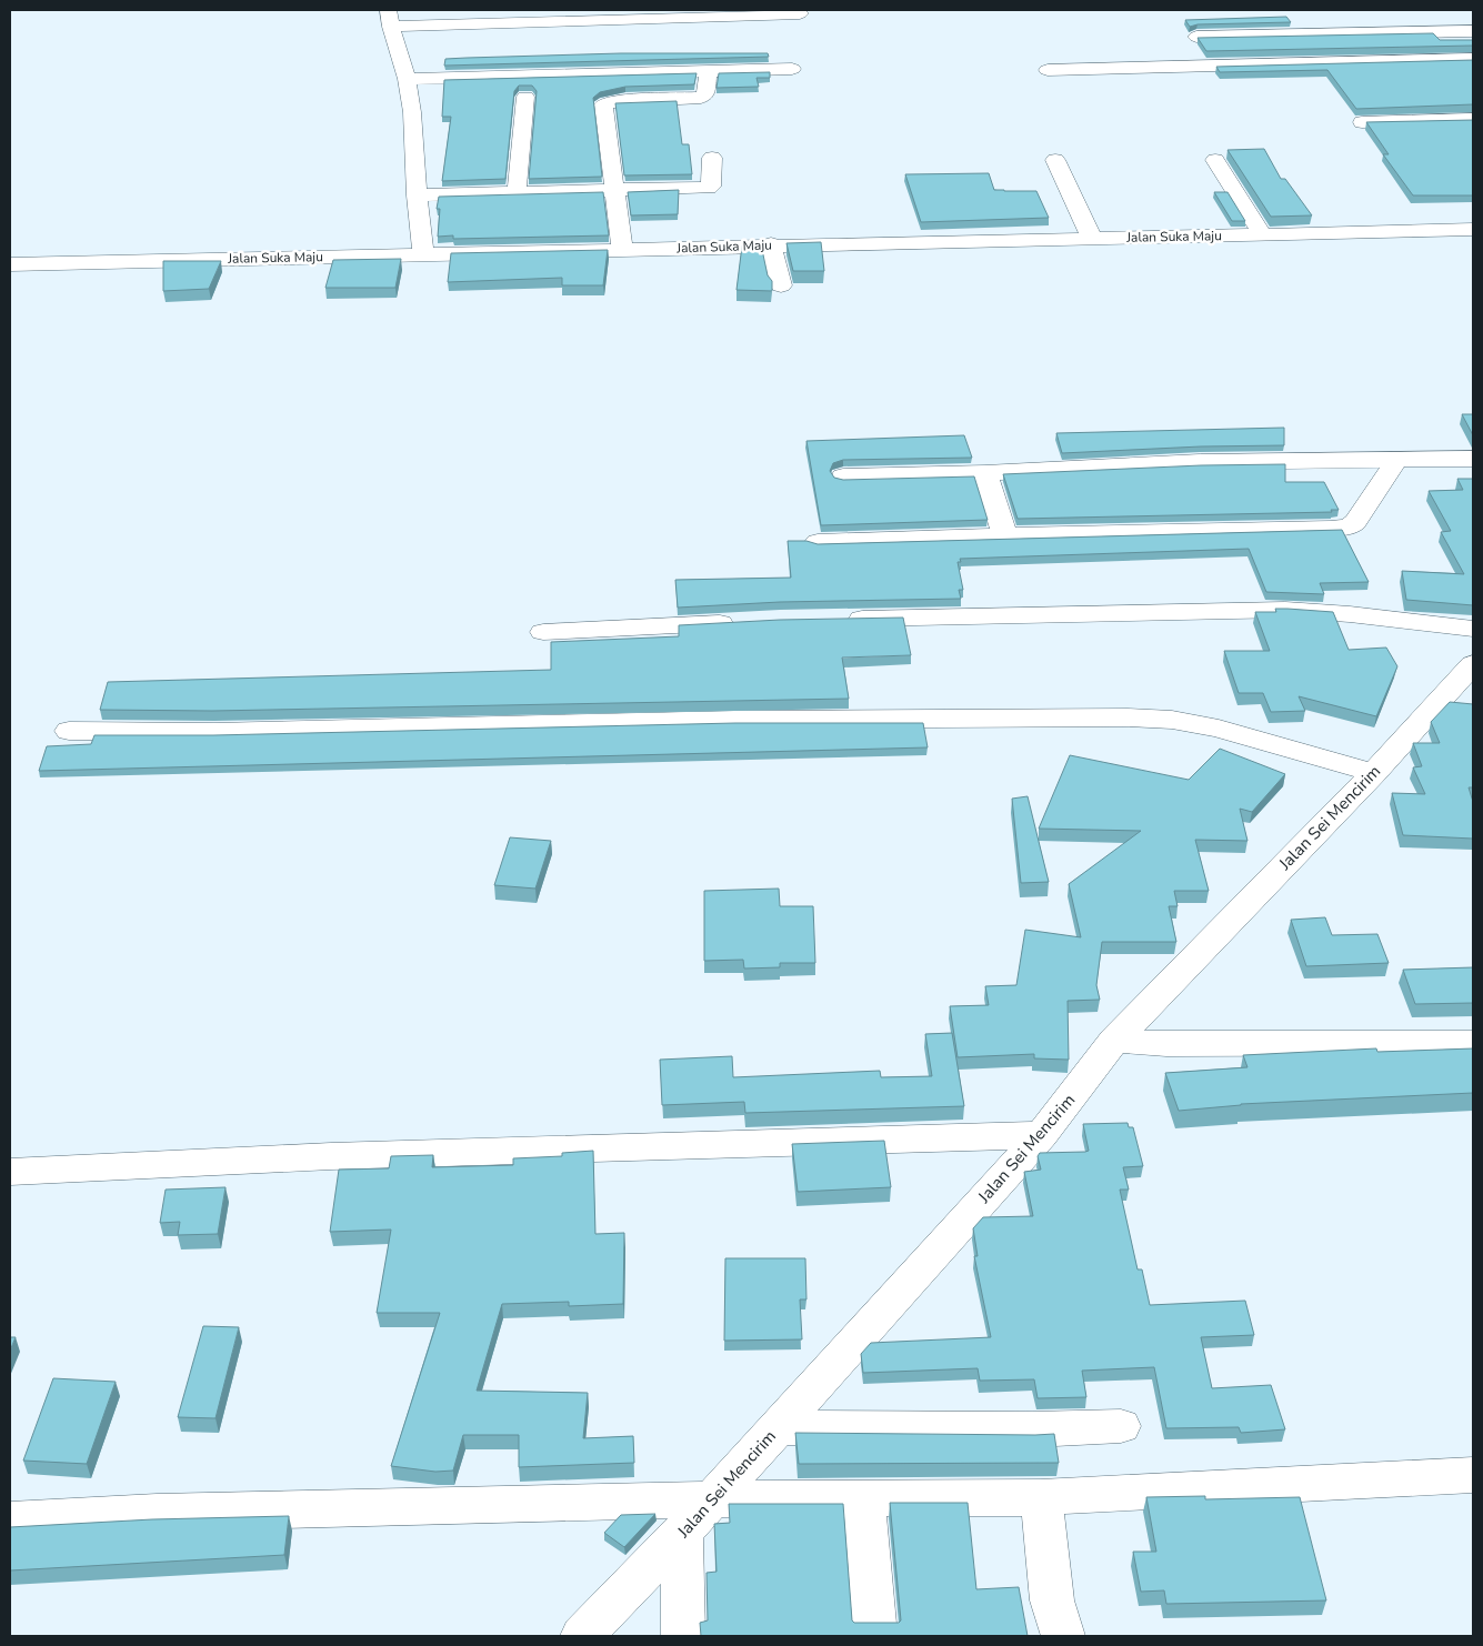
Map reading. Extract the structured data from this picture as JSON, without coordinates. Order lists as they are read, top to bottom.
{
  "streets": {
    "street": ["Jalan Suka Maju", "Jalan Sei Mencirim"]
  }
}
